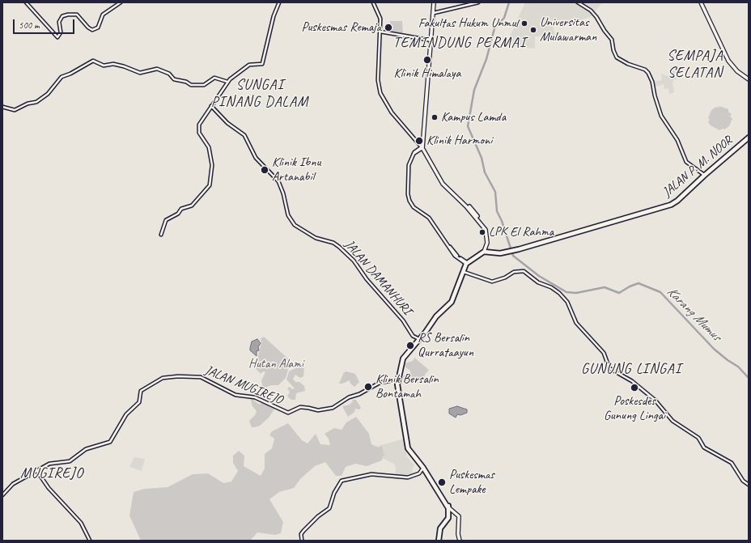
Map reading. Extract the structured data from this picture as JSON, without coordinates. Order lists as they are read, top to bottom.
{
  "streets": {
    "highway": ["JALAN P. M. NOOR"],
    "street": ["JALAN DAMANHURI", "JALAN MUGIREJO"]
  },
  "districts": [
    "TEMINDUNG PERMAI",
    "SEMPAJA SELATAN",
    "SUNGAI PINANG DALAM",
    "GUNUNG LINGAI",
    "MUGIREJO"
  ],
  "water": ["Karang Mumus"],
  "parks": ["Hutan Alami"],
  "places": [
    "Fakultas Hukum Unmul",
    "Puskesmas Remaja",
    "Universitas Mulawarman",
    "Klinik Himalaya",
    "Kampus Lamda",
    "Klinik Harmoni",
    "Klinik Ibnu Artanabil",
    "LPK El Rahma",
    "RS Bersalin Qurrataayun",
    "Klinik Bersalin Bontamah",
    "Poskesdes Gunung Lingai",
    "Puskesmas Lempake"
  ],
  "scale_bar": "500 m"
}
